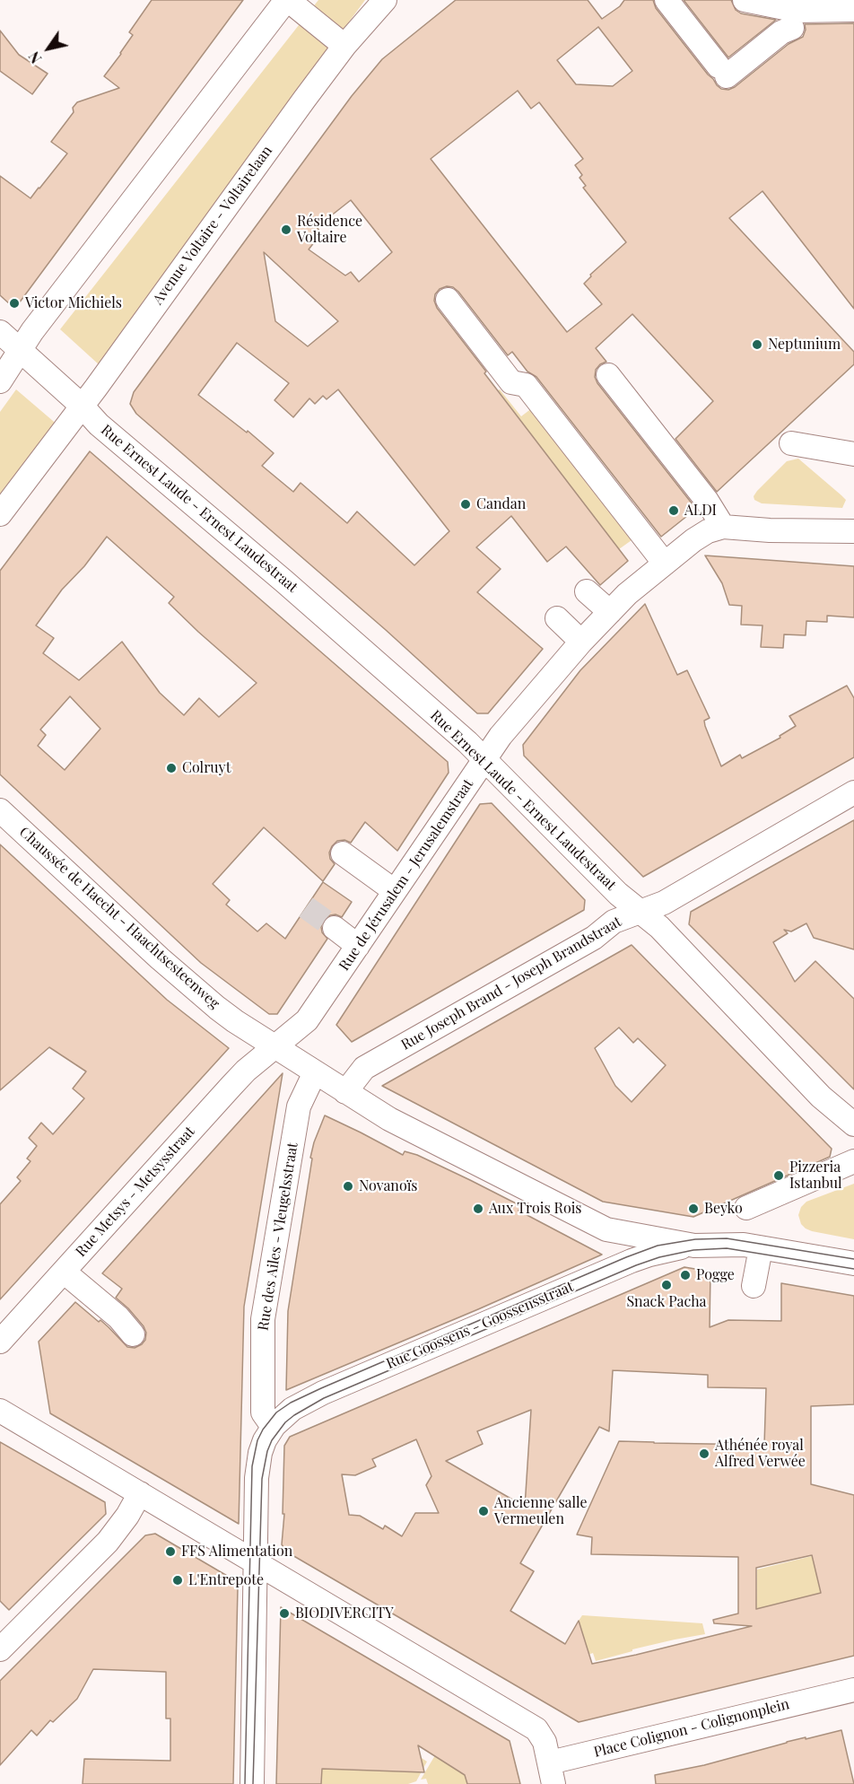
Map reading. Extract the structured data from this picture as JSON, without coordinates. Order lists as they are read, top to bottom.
{
  "streets": {
    "street": [
      "Avenue Voltaire - Voltairelaan",
      "Rue Ernest Laude - Ernest Laudestraat",
      "Rue de Jérusalem - Jerusalemstraat",
      "Chaussée de Haecht - Haachtsesteenweg",
      "Rue Joseph Brand - Joseph Brandstraat",
      "Rue Metsys - Metsysstraat",
      "Rue des Ailes - Vleugelsstraat",
      "Rue Goossens - Goossensstraat",
      "Place Colignon - Colignonplein"
    ]
  },
  "crossings": [
    ["Avenue Voltaire - Voltairelaan", "Rue Ernest Laude - Ernest Laudestraat"],
    ["Rue Ernest Laude - Ernest Laudestraat", "Rue de Jérusalem - Jerusalemstraat"],
    ["Rue Ernest Laude - Ernest Laudestraat", "Rue Joseph Brand - Joseph Brandstraat"],
    ["Rue de Jérusalem - Jerusalemstraat", "Chaussée de Haecht - Haachtsesteenweg"],
    ["Rue de Jérusalem - Jerusalemstraat", "Rue Metsys - Metsysstraat"],
    ["Chaussée de Haecht - Haachtsesteenweg", "Rue Joseph Brand - Joseph Brandstraat"],
    ["Chaussée de Haecht - Haachtsesteenweg", "Rue Metsys - Metsysstraat"],
    ["Chaussée de Haecht - Haachtsesteenweg", "Rue des Ailes - Vleugelsstraat"],
    ["Chaussée de Haecht - Haachtsesteenweg", "Rue Goossens - Goossensstraat"],
    ["Rue des Ailes - Vleugelsstraat", "Rue Goossens - Goossensstraat"]
  ],
  "places": [
    "Résidence Voltaire",
    "Victor Michiels",
    "Neptunium",
    "Candan",
    "ALDI",
    "Colruyt",
    "Pizzeria Istanbul",
    "Novanoïs",
    "Aux Trois Rois",
    "Beyko",
    "Pogge",
    "Snack Pacha",
    "Athénée royal Alfred Verwée",
    "Ancienne salle Vermeulen",
    "FFS Alimentation",
    "L'Entrepote",
    "BIODIVERCITY"
  ],
  "north": "bottom left"
}
